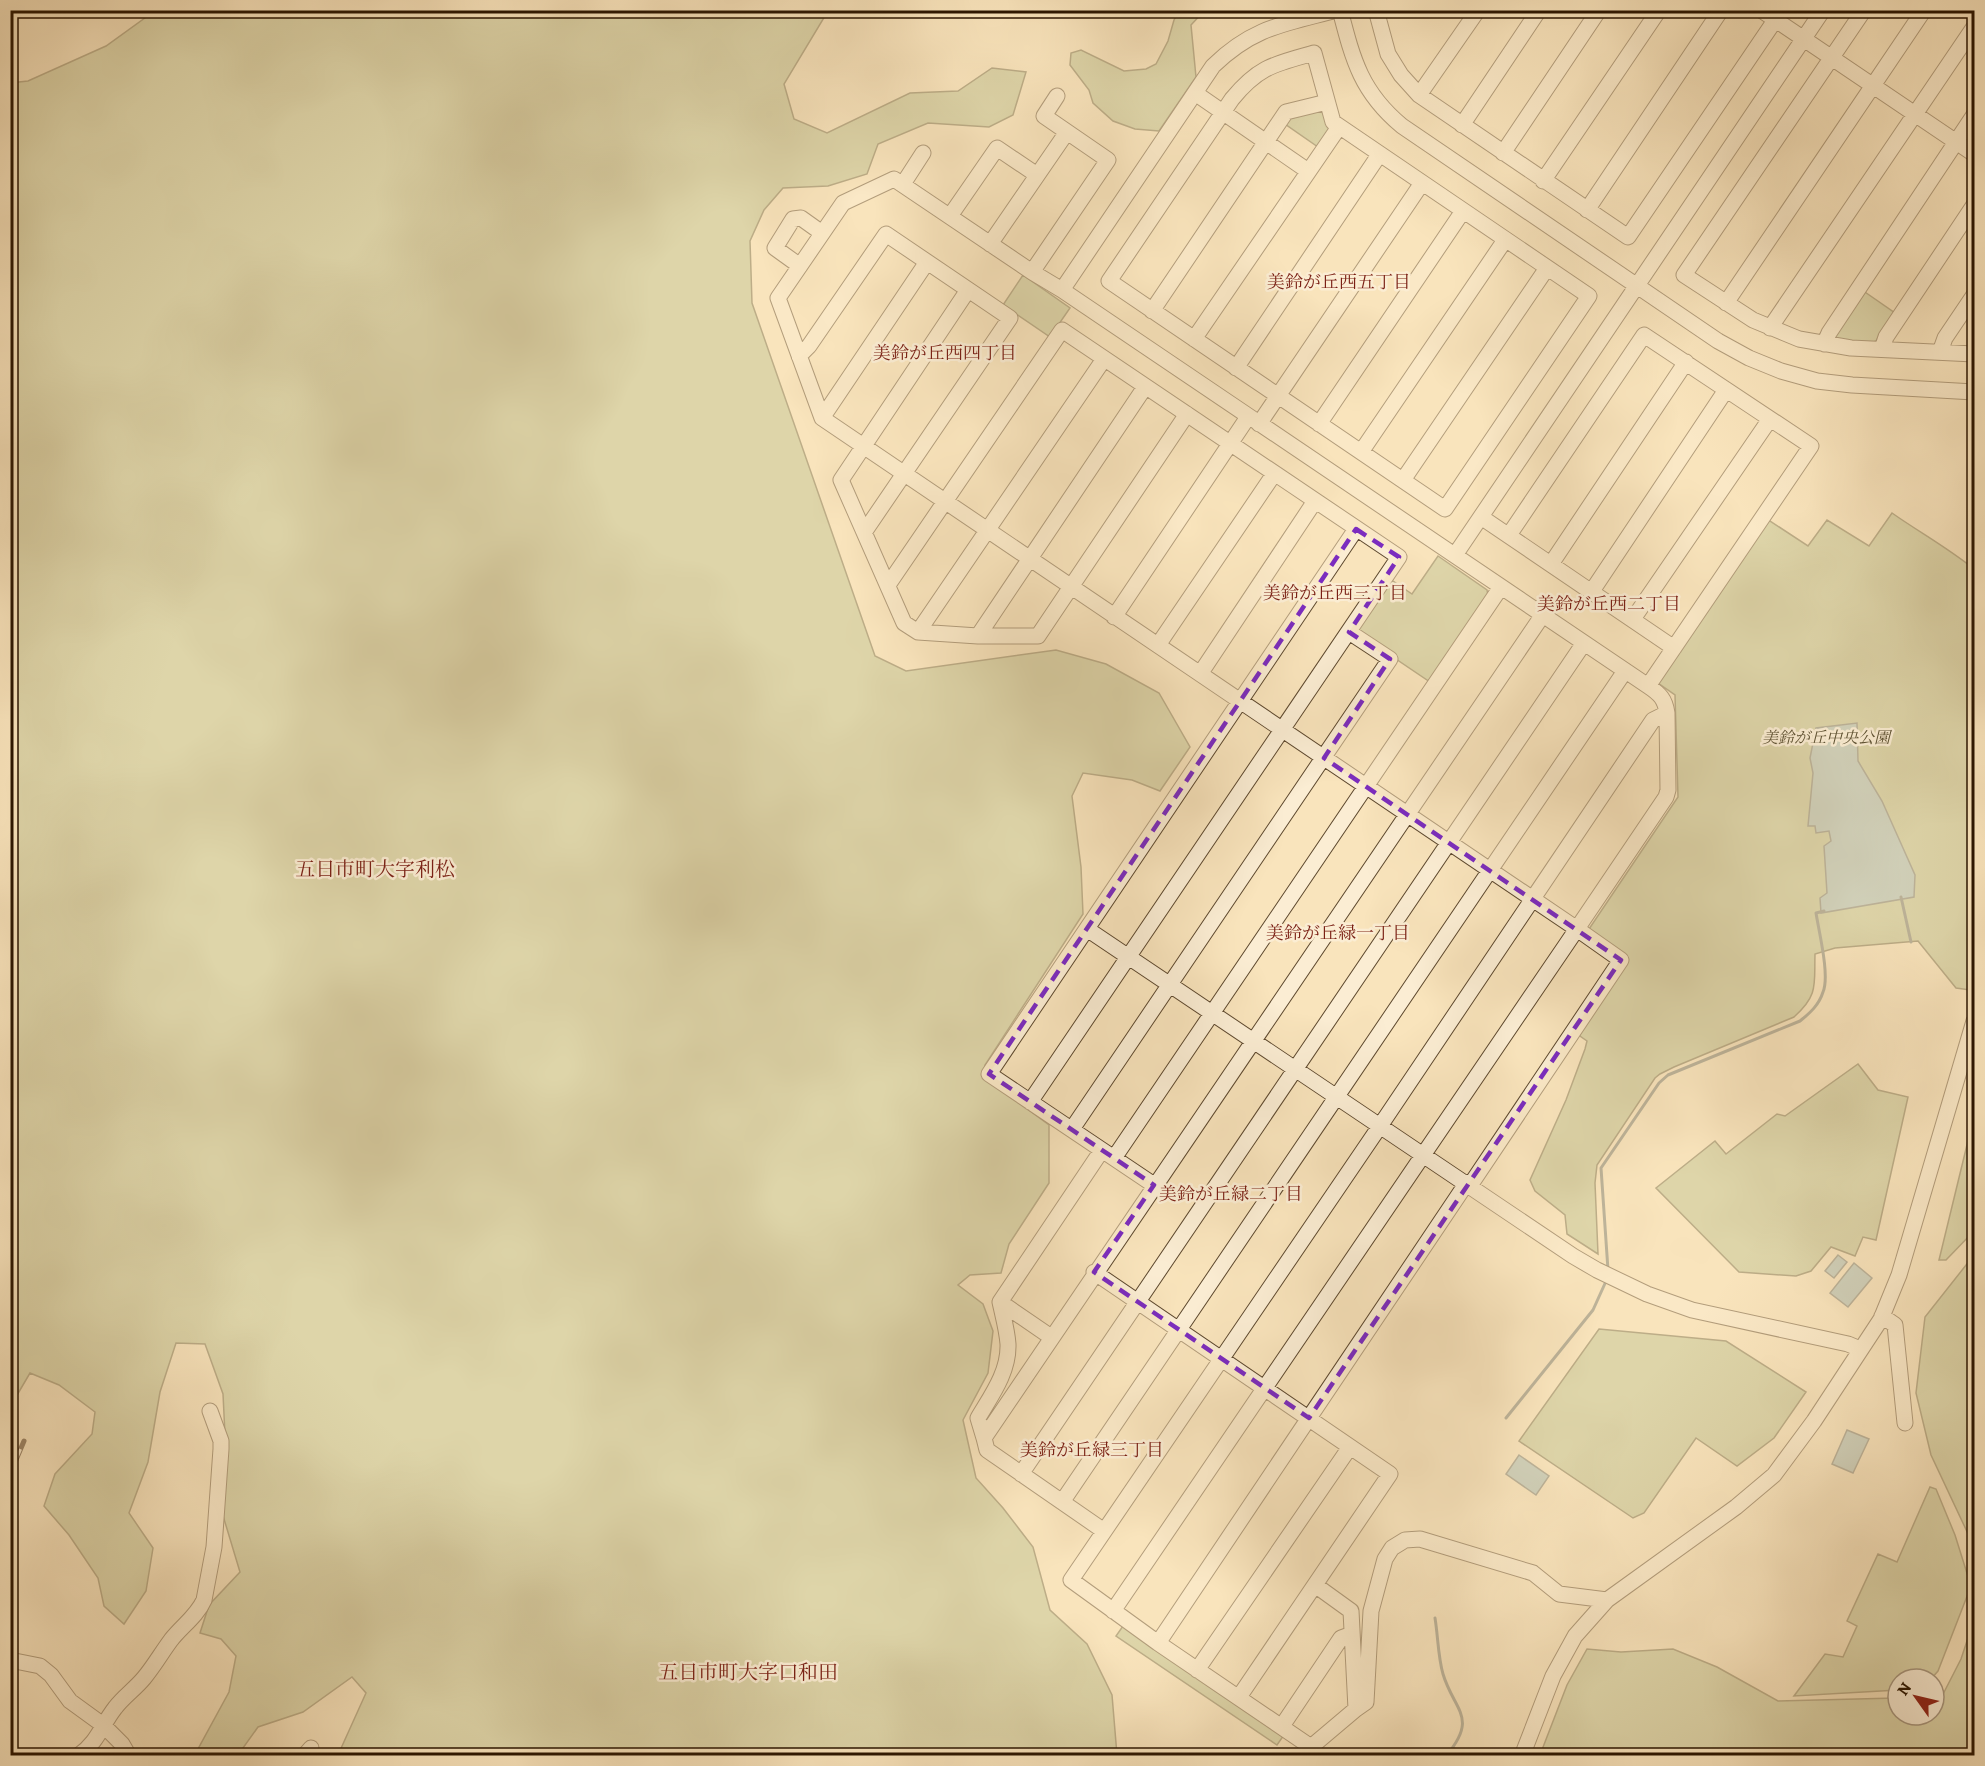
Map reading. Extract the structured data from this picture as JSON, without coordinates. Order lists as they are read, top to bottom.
{
  "districts": [
    "美鈴が丘西五丁目",
    "美鈴が丘西四丁目",
    "美鈴が丘西三丁目",
    "美鈴が丘西二丁目",
    "五日市町大字利松",
    "美鈴が丘緑一丁目",
    "美鈴が丘緑二丁目",
    "美鈴が丘緑三丁目",
    "五日市町大字口和田"
  ],
  "parks": ["美鈴が丘中央公園"],
  "north": "top left"
}
